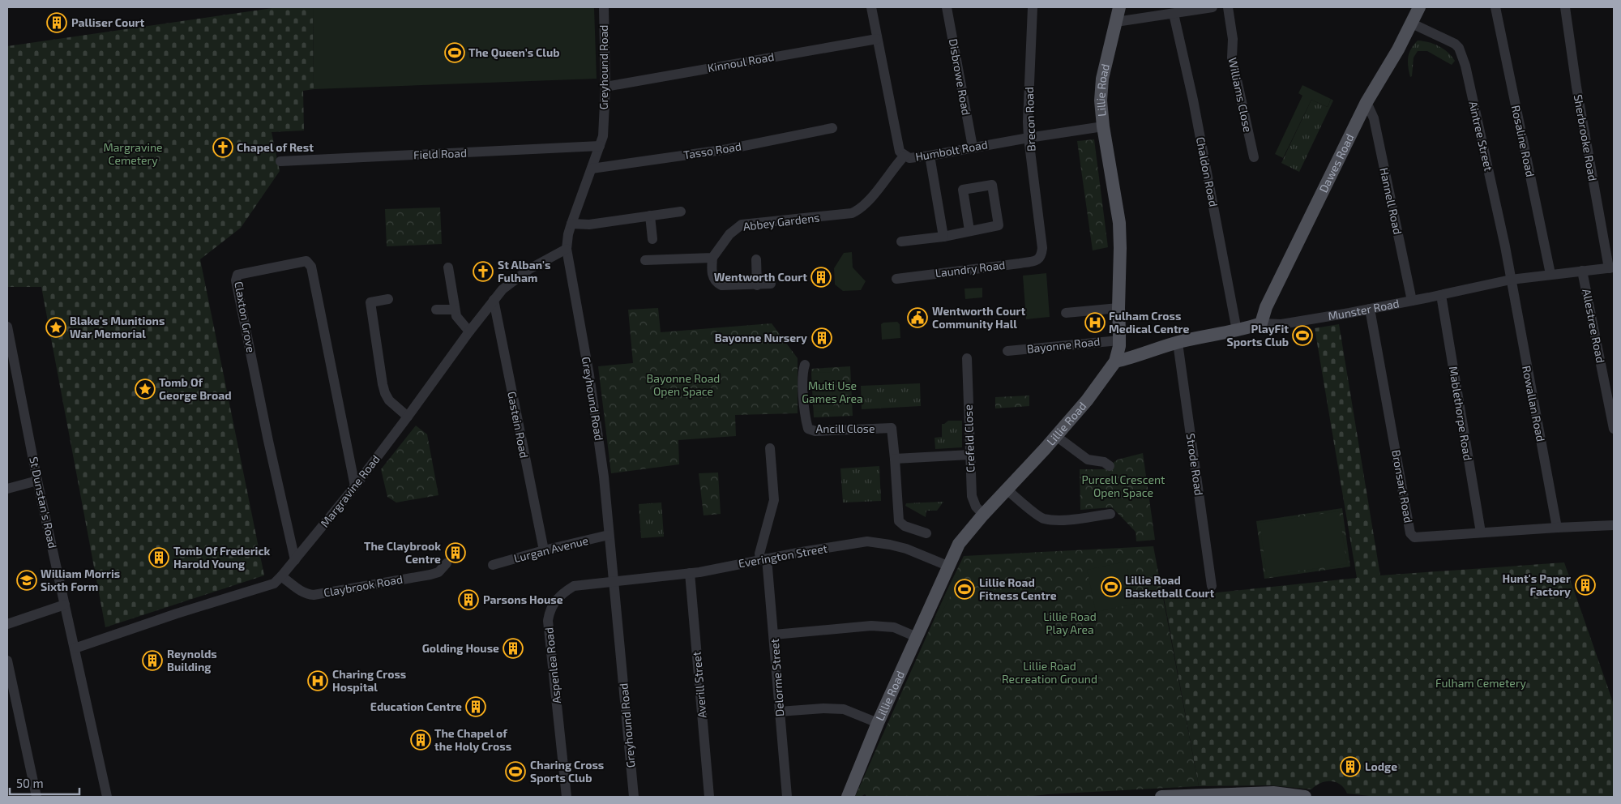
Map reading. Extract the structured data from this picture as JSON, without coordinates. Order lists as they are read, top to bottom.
{
  "streets": {
    "main road": ["Lillie Road", "Dawes Road", "Munster Road"],
    "street": [
      "Kinnoul Road",
      "Greyhound Road",
      "Disbrowe Road",
      "Williams Close",
      "Brecon Road",
      "Aintree Street",
      "Sherbrooke Road",
      "Rosaline Road",
      "Tasso Road",
      "Humbolt Road",
      "Field Road",
      "Chaldon Road",
      "Hannell Road",
      "Abbey Gardens",
      "Laundry Road",
      "Claxton Grove",
      "Allestree Road",
      "Bayonne Road",
      "Rowallan Road",
      "Mablethorpe Road",
      "Gastein Road",
      "Ancill Close",
      "Crefeld Close",
      "Strode Road",
      "Bronsart Road",
      "Margravine Road",
      "St Dunstan's Road",
      "Lurgan Avenue",
      "Everington Street",
      "Claybrook Road",
      "Aspenlea Road",
      "Delorme Street",
      "Averill Street"
    ]
  },
  "crossings": [
    ["Kinnoul Road", "Greyhound Road"],
    ["Kinnoul Road", "Humbolt Road"],
    ["Greyhound Road", "Tasso Road"],
    ["Greyhound Road", "Field Road"],
    ["Greyhound Road", "Margravine Road"],
    ["Greyhound Road", "Lurgan Avenue"],
    ["Greyhound Road", "Everington Street"],
    ["Greyhound Road", "Aspenlea Road"],
    ["Disbrowe Road", "Humbolt Road"],
    ["Lillie Road", "Humbolt Road"],
    ["Lillie Road", "Munster Road"],
    ["Lillie Road", "Bayonne Road"],
    ["Lillie Road", "Crefeld Close"],
    ["Lillie Road", "Everington Street"],
    ["Brecon Road", "Humbolt Road"],
    ["Brecon Road", "Laundry Road"],
    ["Aintree Street", "Dawes Road"],
    ["Aintree Street", "Munster Road"],
    ["Aintree Street", "Rowallan Road"],
    ["Sherbrooke Road", "Munster Road"],
    ["Rosaline Road", "Munster Road"],
    ["Humbolt Road", "Abbey Gardens"],
    ["Dawes Road", "Hannell Road"],
    ["Dawes Road", "Munster Road"],
    ["Chaldon Road", "Munster Road"],
    ["Hannell Road", "Munster Road"],
    ["Munster Road", "Allestree Road"],
    ["Munster Road", "Rowallan Road"],
    ["Munster Road", "Mablethorpe Road"],
    ["Munster Road", "Strode Road"],
    ["Munster Road", "Bronsart Road"],
    ["Claxton Grove", "Margravine Road"],
    ["Rowallan Road", "Bronsart Road"],
    ["Mablethorpe Road", "Bronsart Road"],
    ["Gastein Road", "Margravine Road"],
    ["Gastein Road", "Lurgan Avenue"],
    ["Margravine Road", "St Dunstan's Road"],
    ["Margravine Road", "Claybrook Road"],
    ["Everington Street", "Aspenlea Road"],
    ["Everington Street", "Delorme Street"],
    ["Everington Street", "Averill Street"]
  ],
  "parks": [
    "Margravine Cemetery",
    "Bayonne Road Open Space",
    "Multi Use Games Area",
    "Purcell Crescent Open Space",
    "Lillie Road Play Area",
    "Lillie Road Recreation Ground",
    "Fulham Cemetery"
  ],
  "places": {
    "building": [
      "Palliser Court",
      "Wentworth Court",
      "Bayonne Nursery",
      "The Claybrook Centre",
      "Tomb Of Frederick Harold Young",
      "Hunt's Paper Factory",
      "Parsons House",
      "Golding House",
      "Reynolds Building",
      "Education Centre",
      "The Chapel of the Holy Cross",
      "Lodge"
    ],
    "sports": [
      "The Queen’s Club",
      "PlayFit Sports Club",
      "Lillie Road Basketball Court",
      "Lillie Road Fitness Centre",
      "Charing Cross Sports Club"
    ],
    "church": ["Chapel of Rest", "St Alban's Fulham"],
    "public building": ["Wentworth Court Community Hall"],
    "hospital": ["Fulham Cross Medical Centre", "Charing Cross Hospital"],
    "place": ["Blake's Munitions War Memorial", "Tomb Of George Broad"],
    "school or university": ["William Morris Sixth Form"]
  },
  "scale_bar": "50 m"
}
